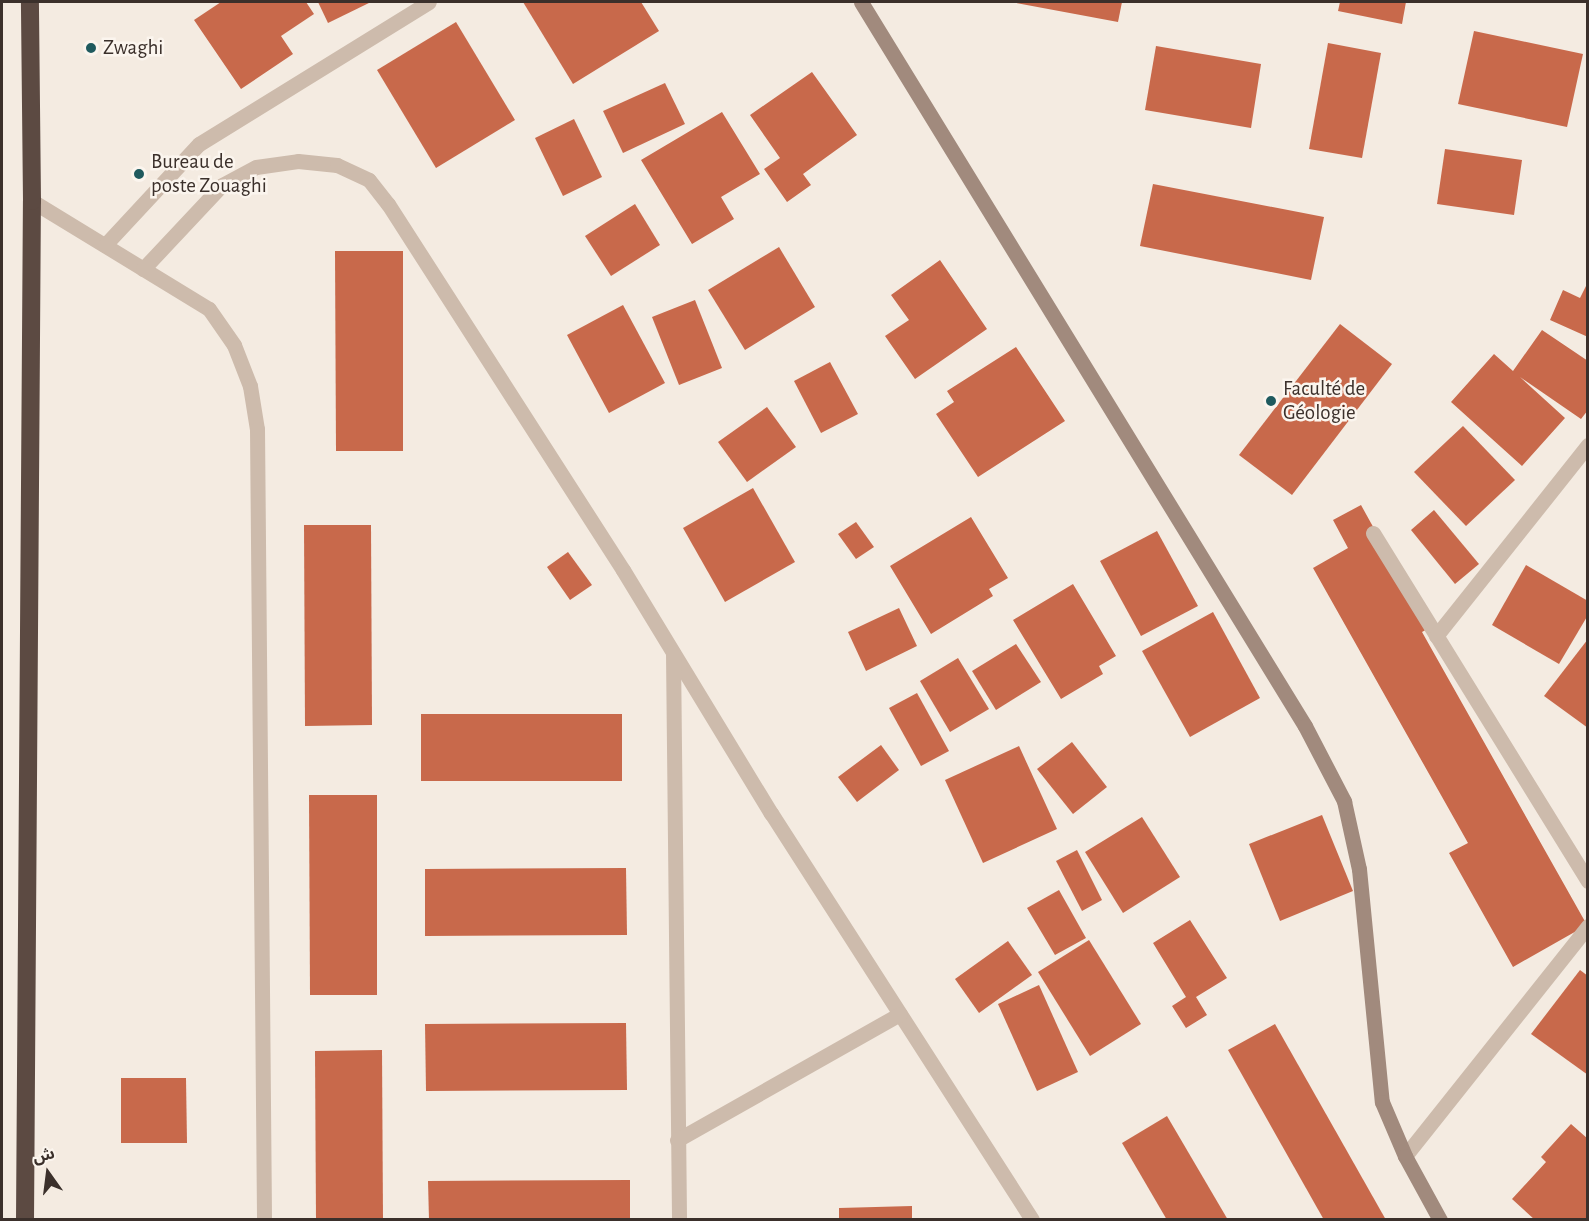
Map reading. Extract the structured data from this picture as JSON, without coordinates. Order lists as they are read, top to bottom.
{
  "places": ["Zwaghi", "Bureau de poste Zouaghi", "Faculté de Géologie"],
  "north": "top"
}
